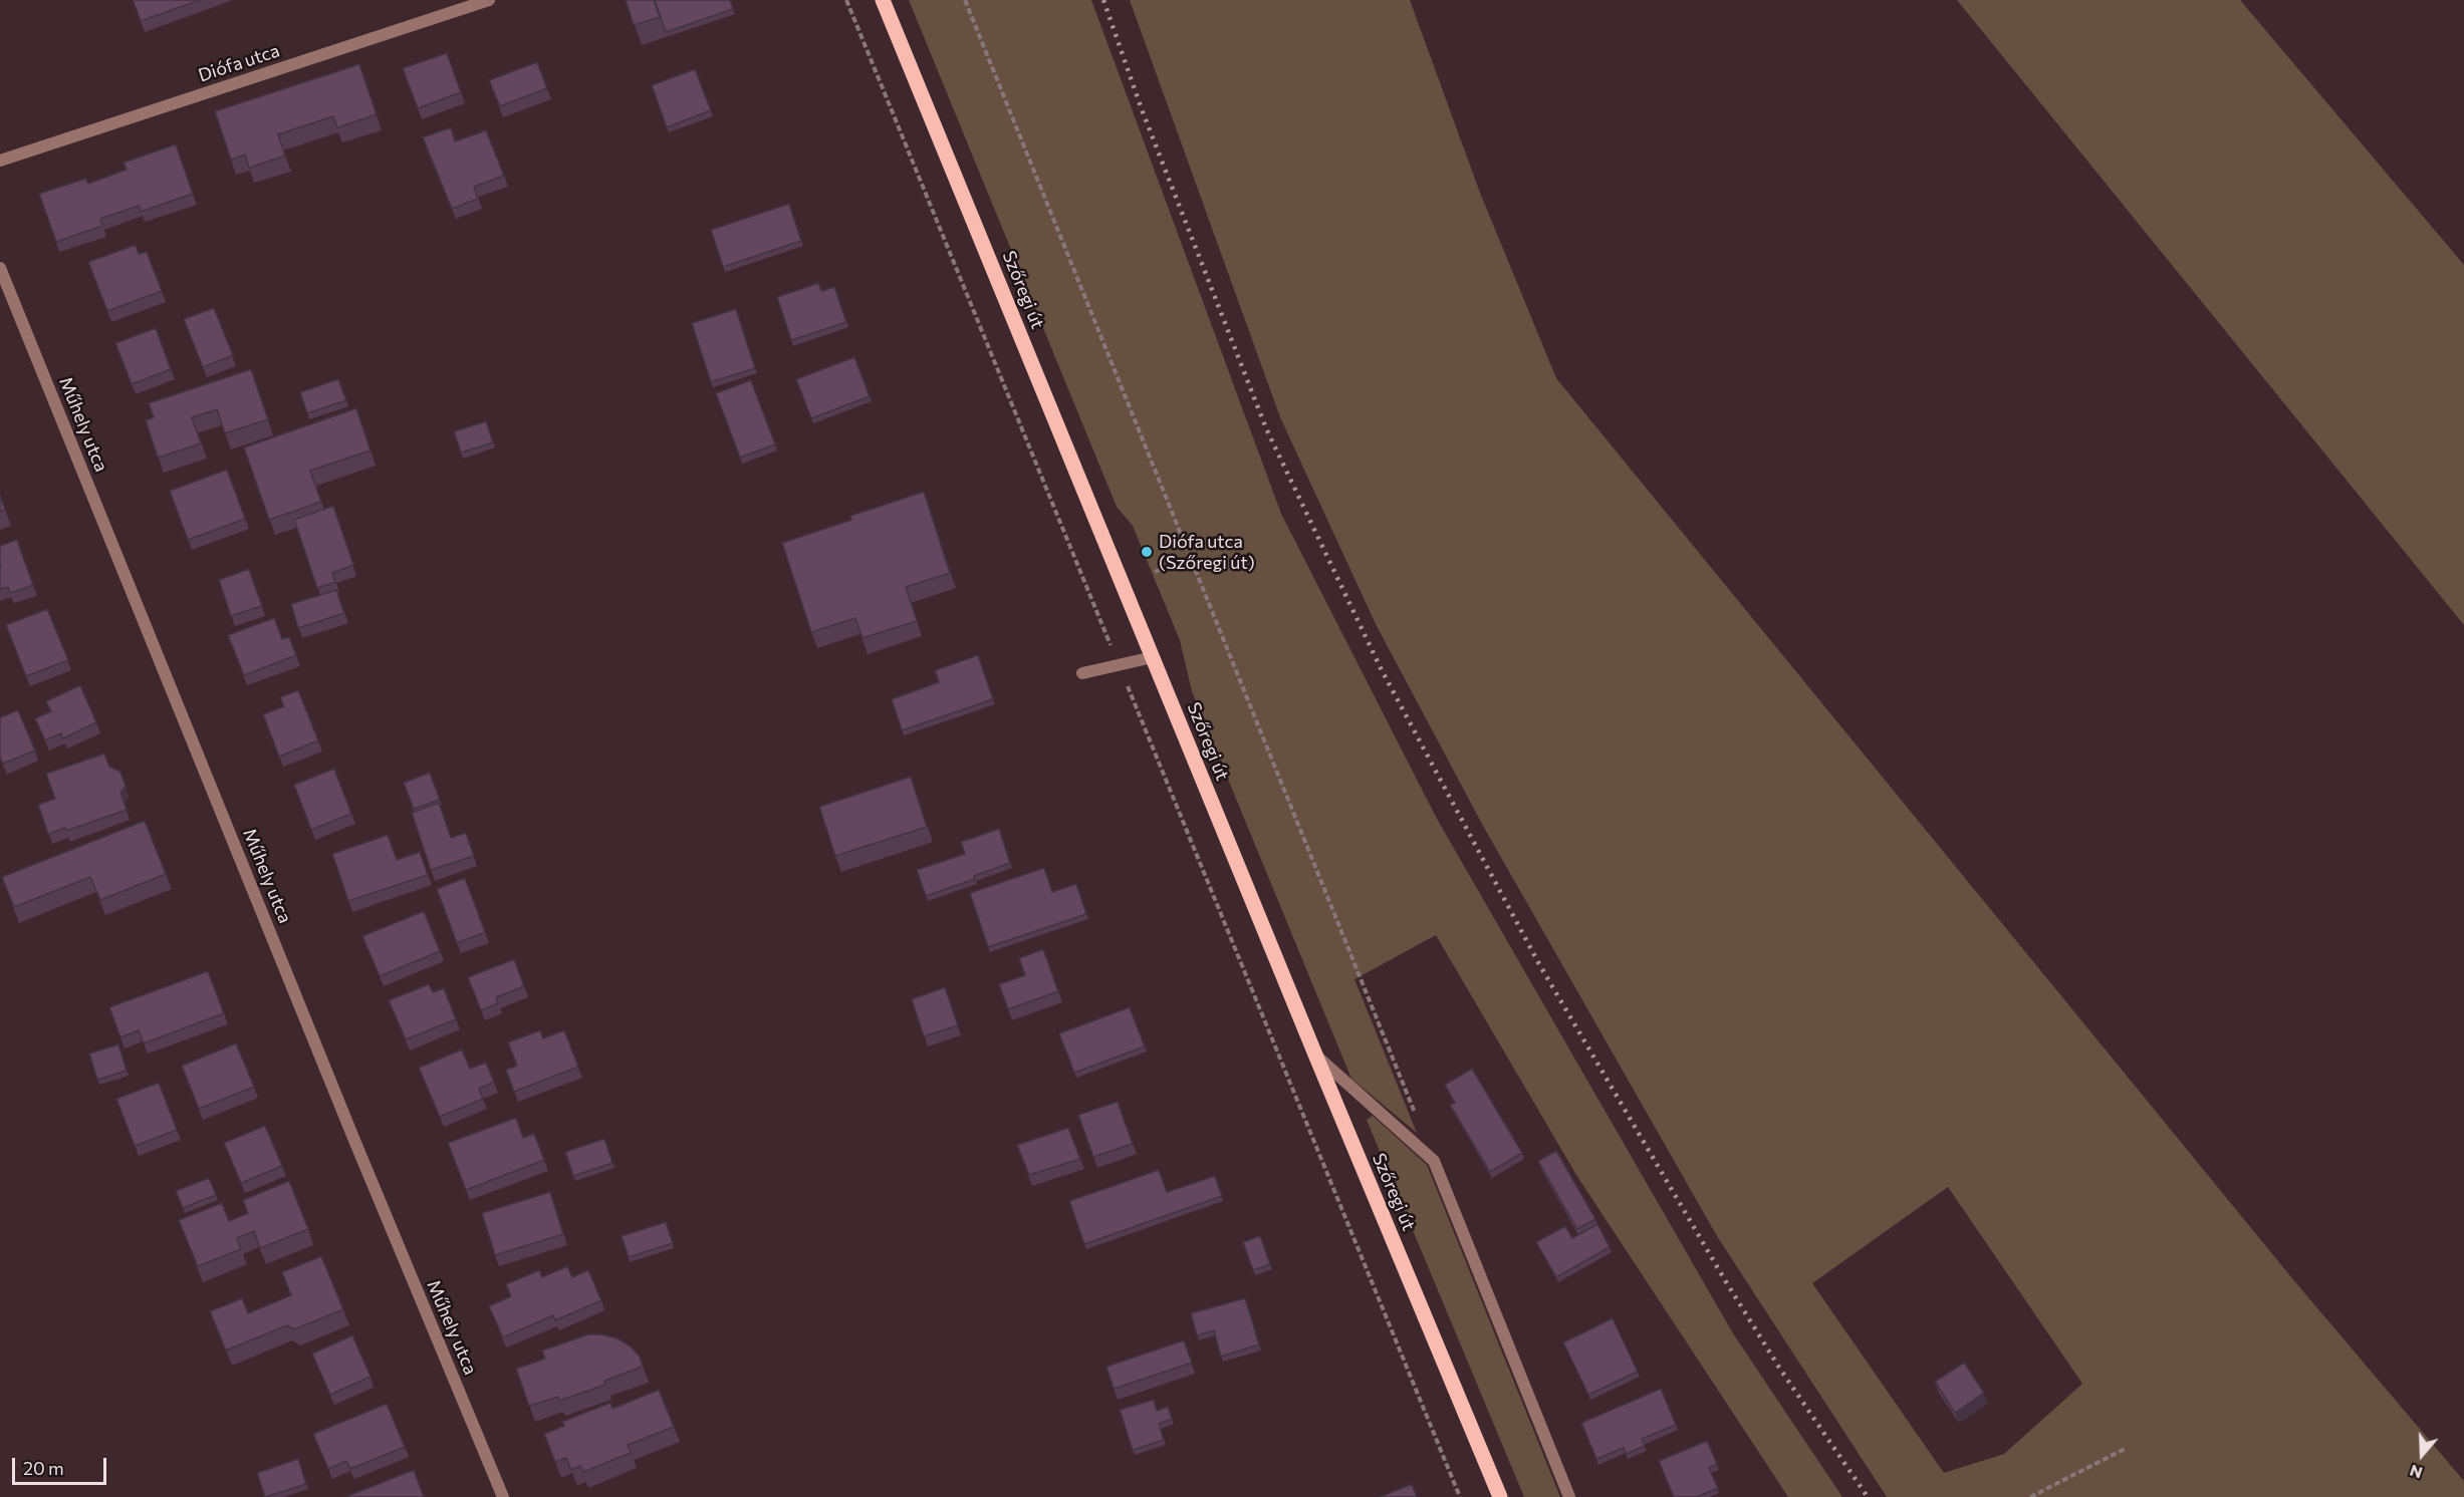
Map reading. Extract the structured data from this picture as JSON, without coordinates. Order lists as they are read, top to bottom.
{
  "streets": {
    "main road": ["Szőregi út"],
    "street": ["Diófa utca", "Műhely utca"]
  },
  "places": ["Diófa utca (Szőregi út)"],
  "scale_bar": "20 m",
  "north": "bottom"
}
